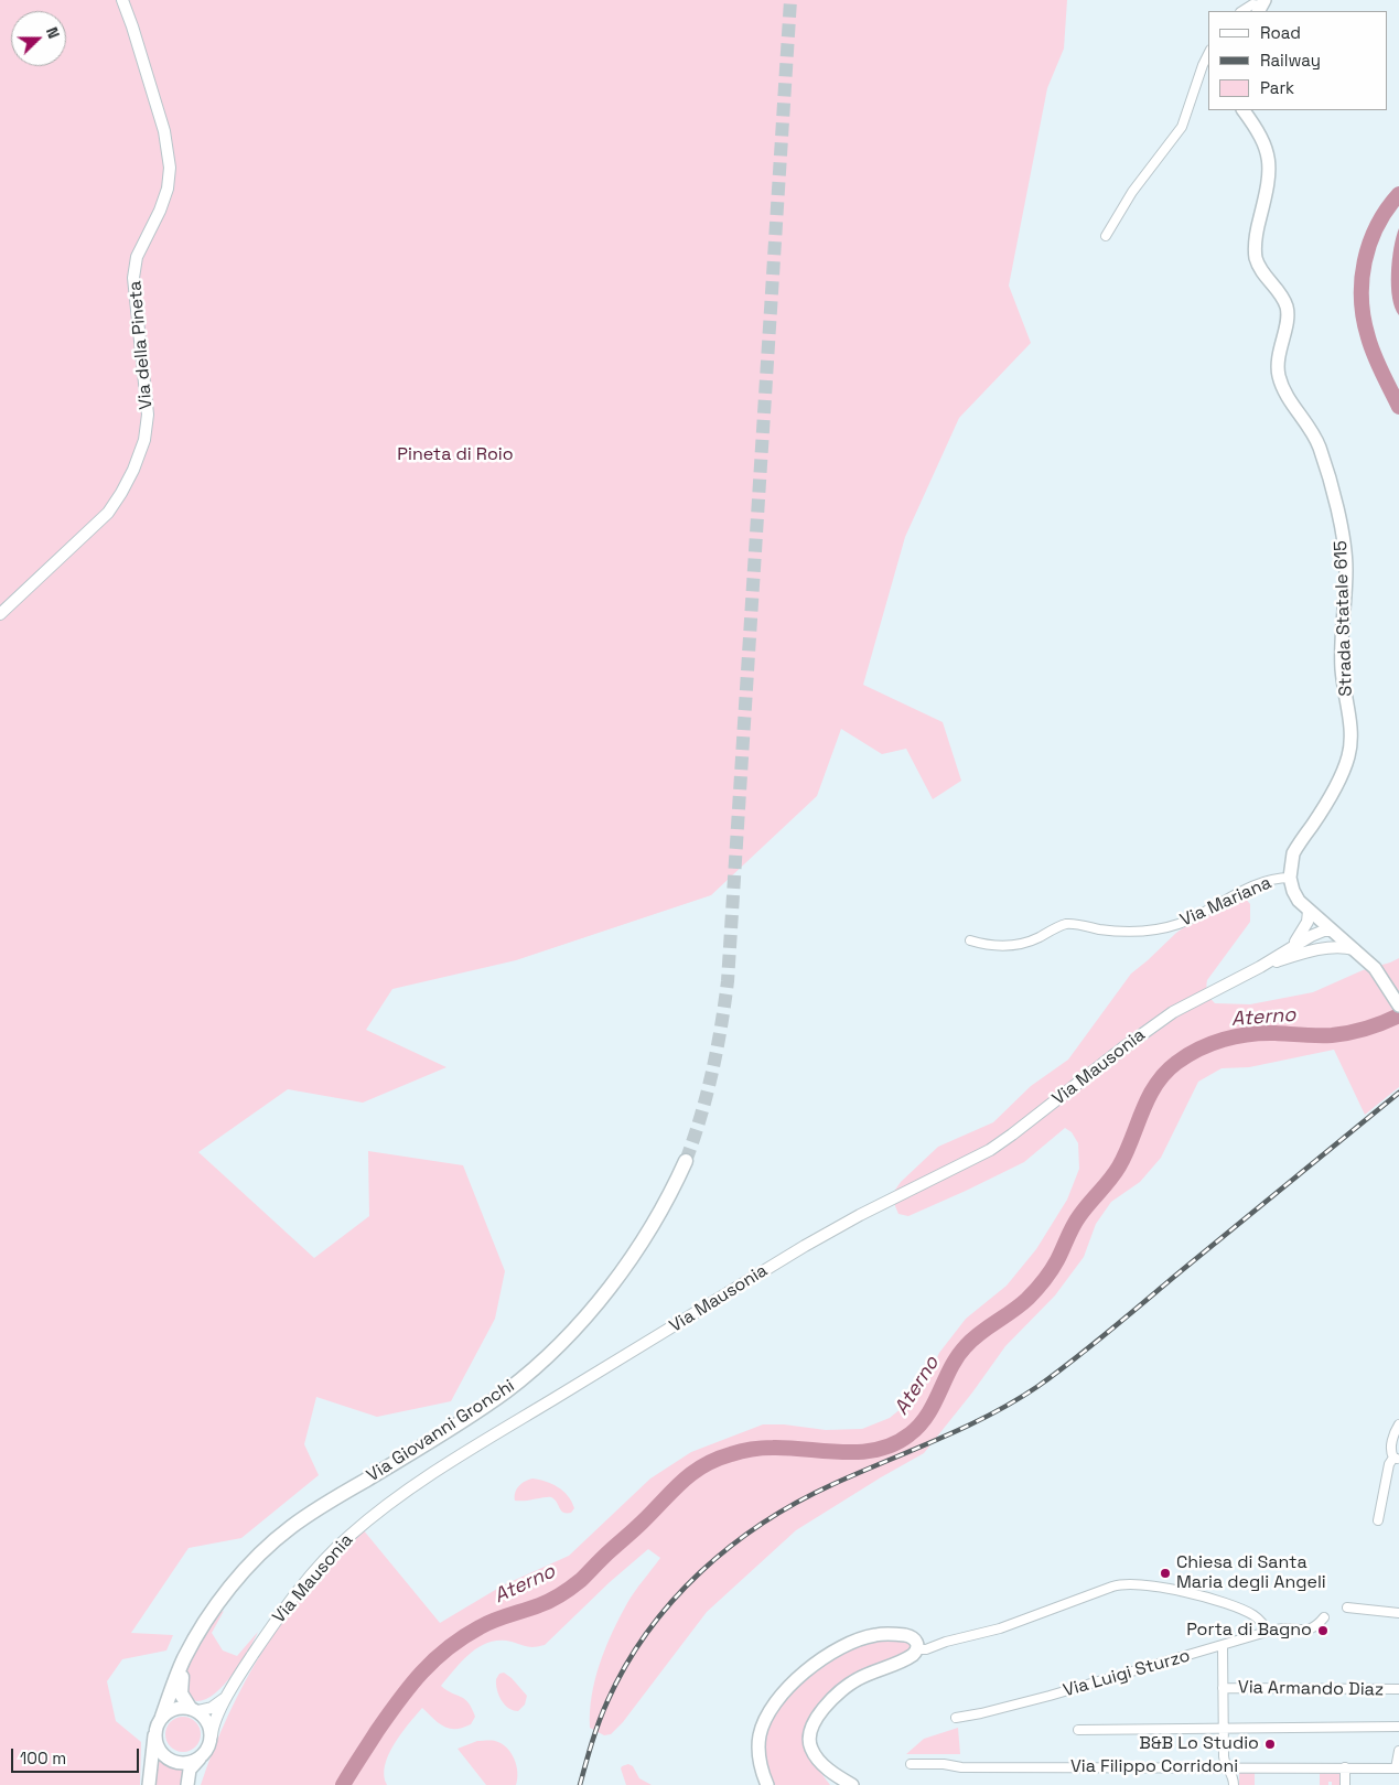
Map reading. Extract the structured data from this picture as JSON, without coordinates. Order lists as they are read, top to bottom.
{
  "streets": {
    "highway": ["Via Giovanni Gronchi"],
    "main road": ["Via della Pineta", "Strada Statale 615", "Via Mausonia"],
    "street": [
      "Via Mariana",
      "Via Luigi Sturzo",
      "Via Armando Diaz",
      "Via Filippo Corridoni"
    ]
  },
  "crossings": [
    ["Strada Statale 615", "Via Mariana"],
    ["Via Mausonia", "Via Giovanni Gronchi"]
  ],
  "water": ["Aterno"],
  "parks": ["Pineta di Roio"],
  "places": ["Chiesa di Santa Maria degli Angeli", "Porta di Bagno", "B&B Lo Studio"],
  "legend": ["Road", "Railway", "Park"],
  "scale_bar": "100 m",
  "north": "right"
}
